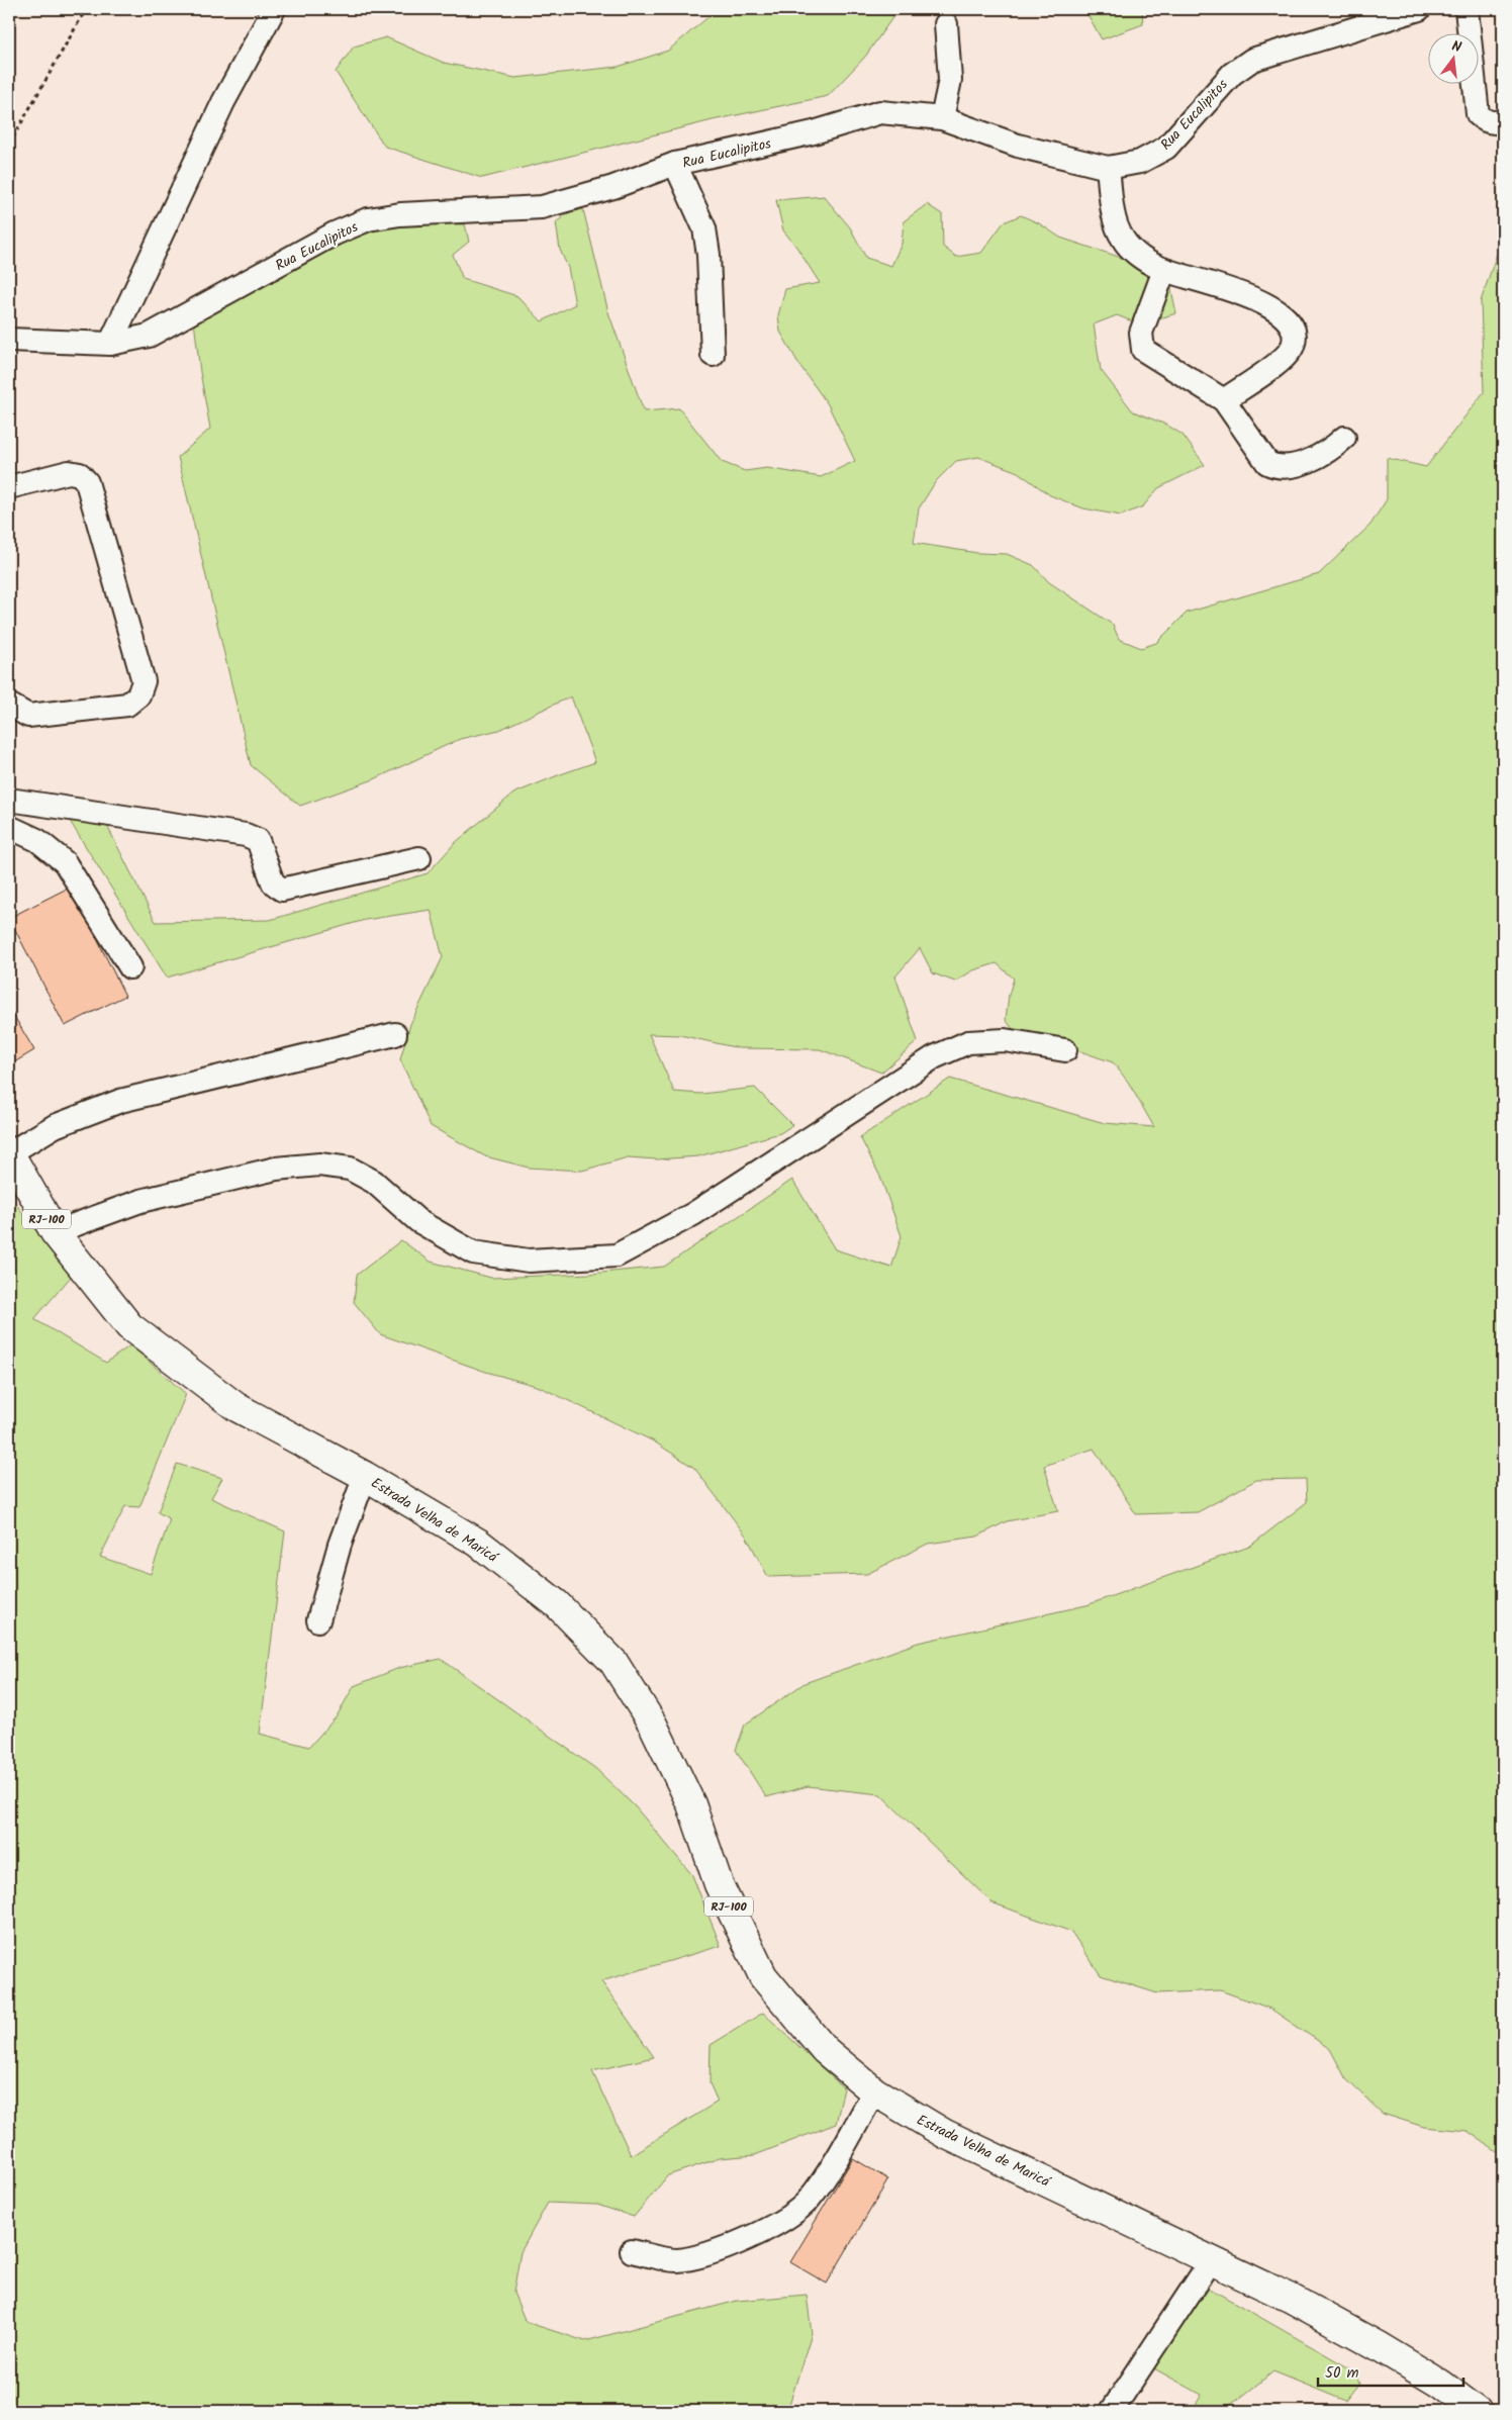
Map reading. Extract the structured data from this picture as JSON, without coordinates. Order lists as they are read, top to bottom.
{
  "streets": {
    "main road": ["RJ-100", "Estrada Velha de Maricá"],
    "street": ["Rua Eucalipitos"]
  },
  "scale_bar": "50 m",
  "north": "top"
}
